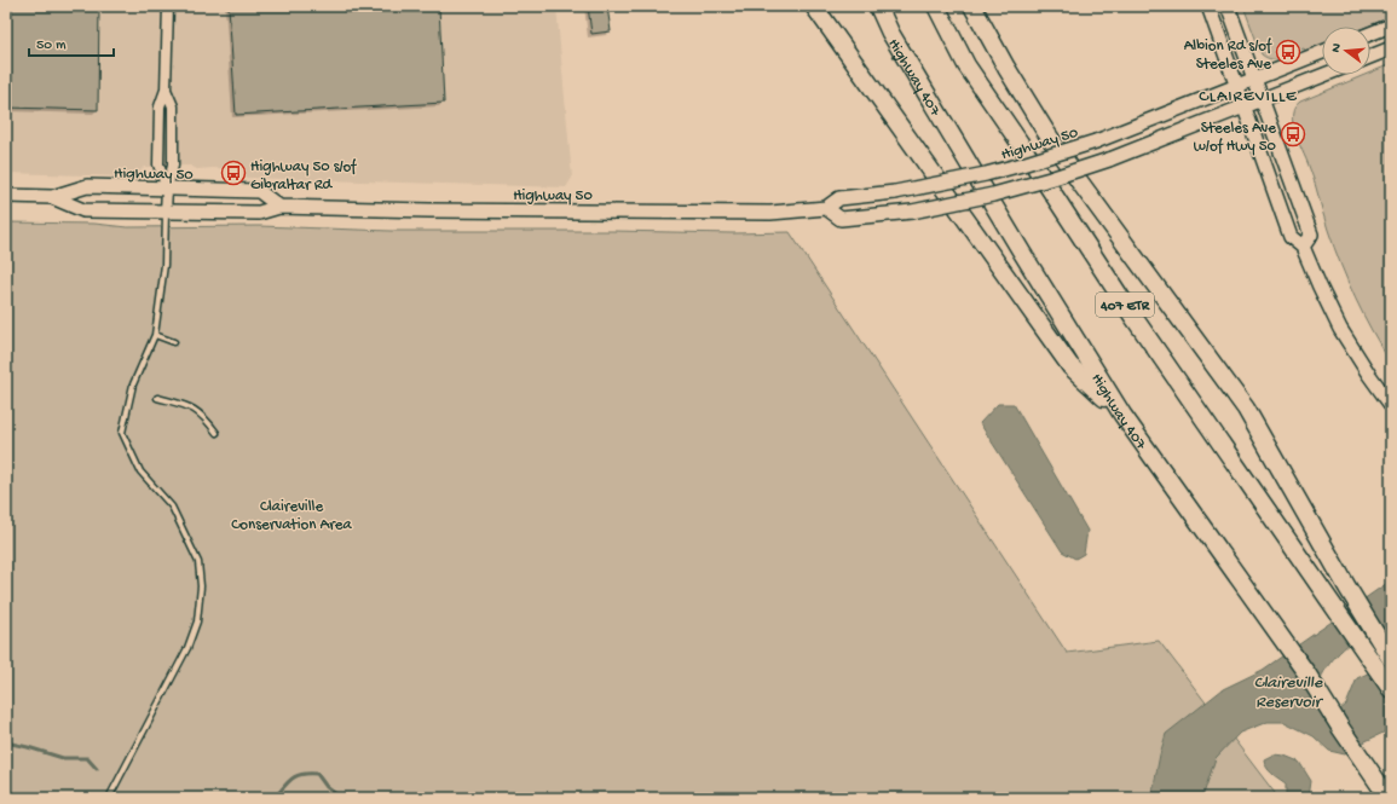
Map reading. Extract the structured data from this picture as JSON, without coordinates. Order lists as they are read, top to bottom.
{
  "streets": {
    "highway": ["Highway 407", "407 ETR"],
    "main road": ["Highway 50"]
  },
  "districts": ["CLAIREVILLE"],
  "water": ["Claireville Reservoir"],
  "parks": ["Claireville Conservation Area"],
  "places": {
    "bus stop": ["Albion Rd s/of Steeles Ave", "Steeles Ave w/of Hwy 50", "Highway 50 s/of Gibraltar Rd"]
  },
  "scale_bar": "50 m",
  "north": "left"
}
